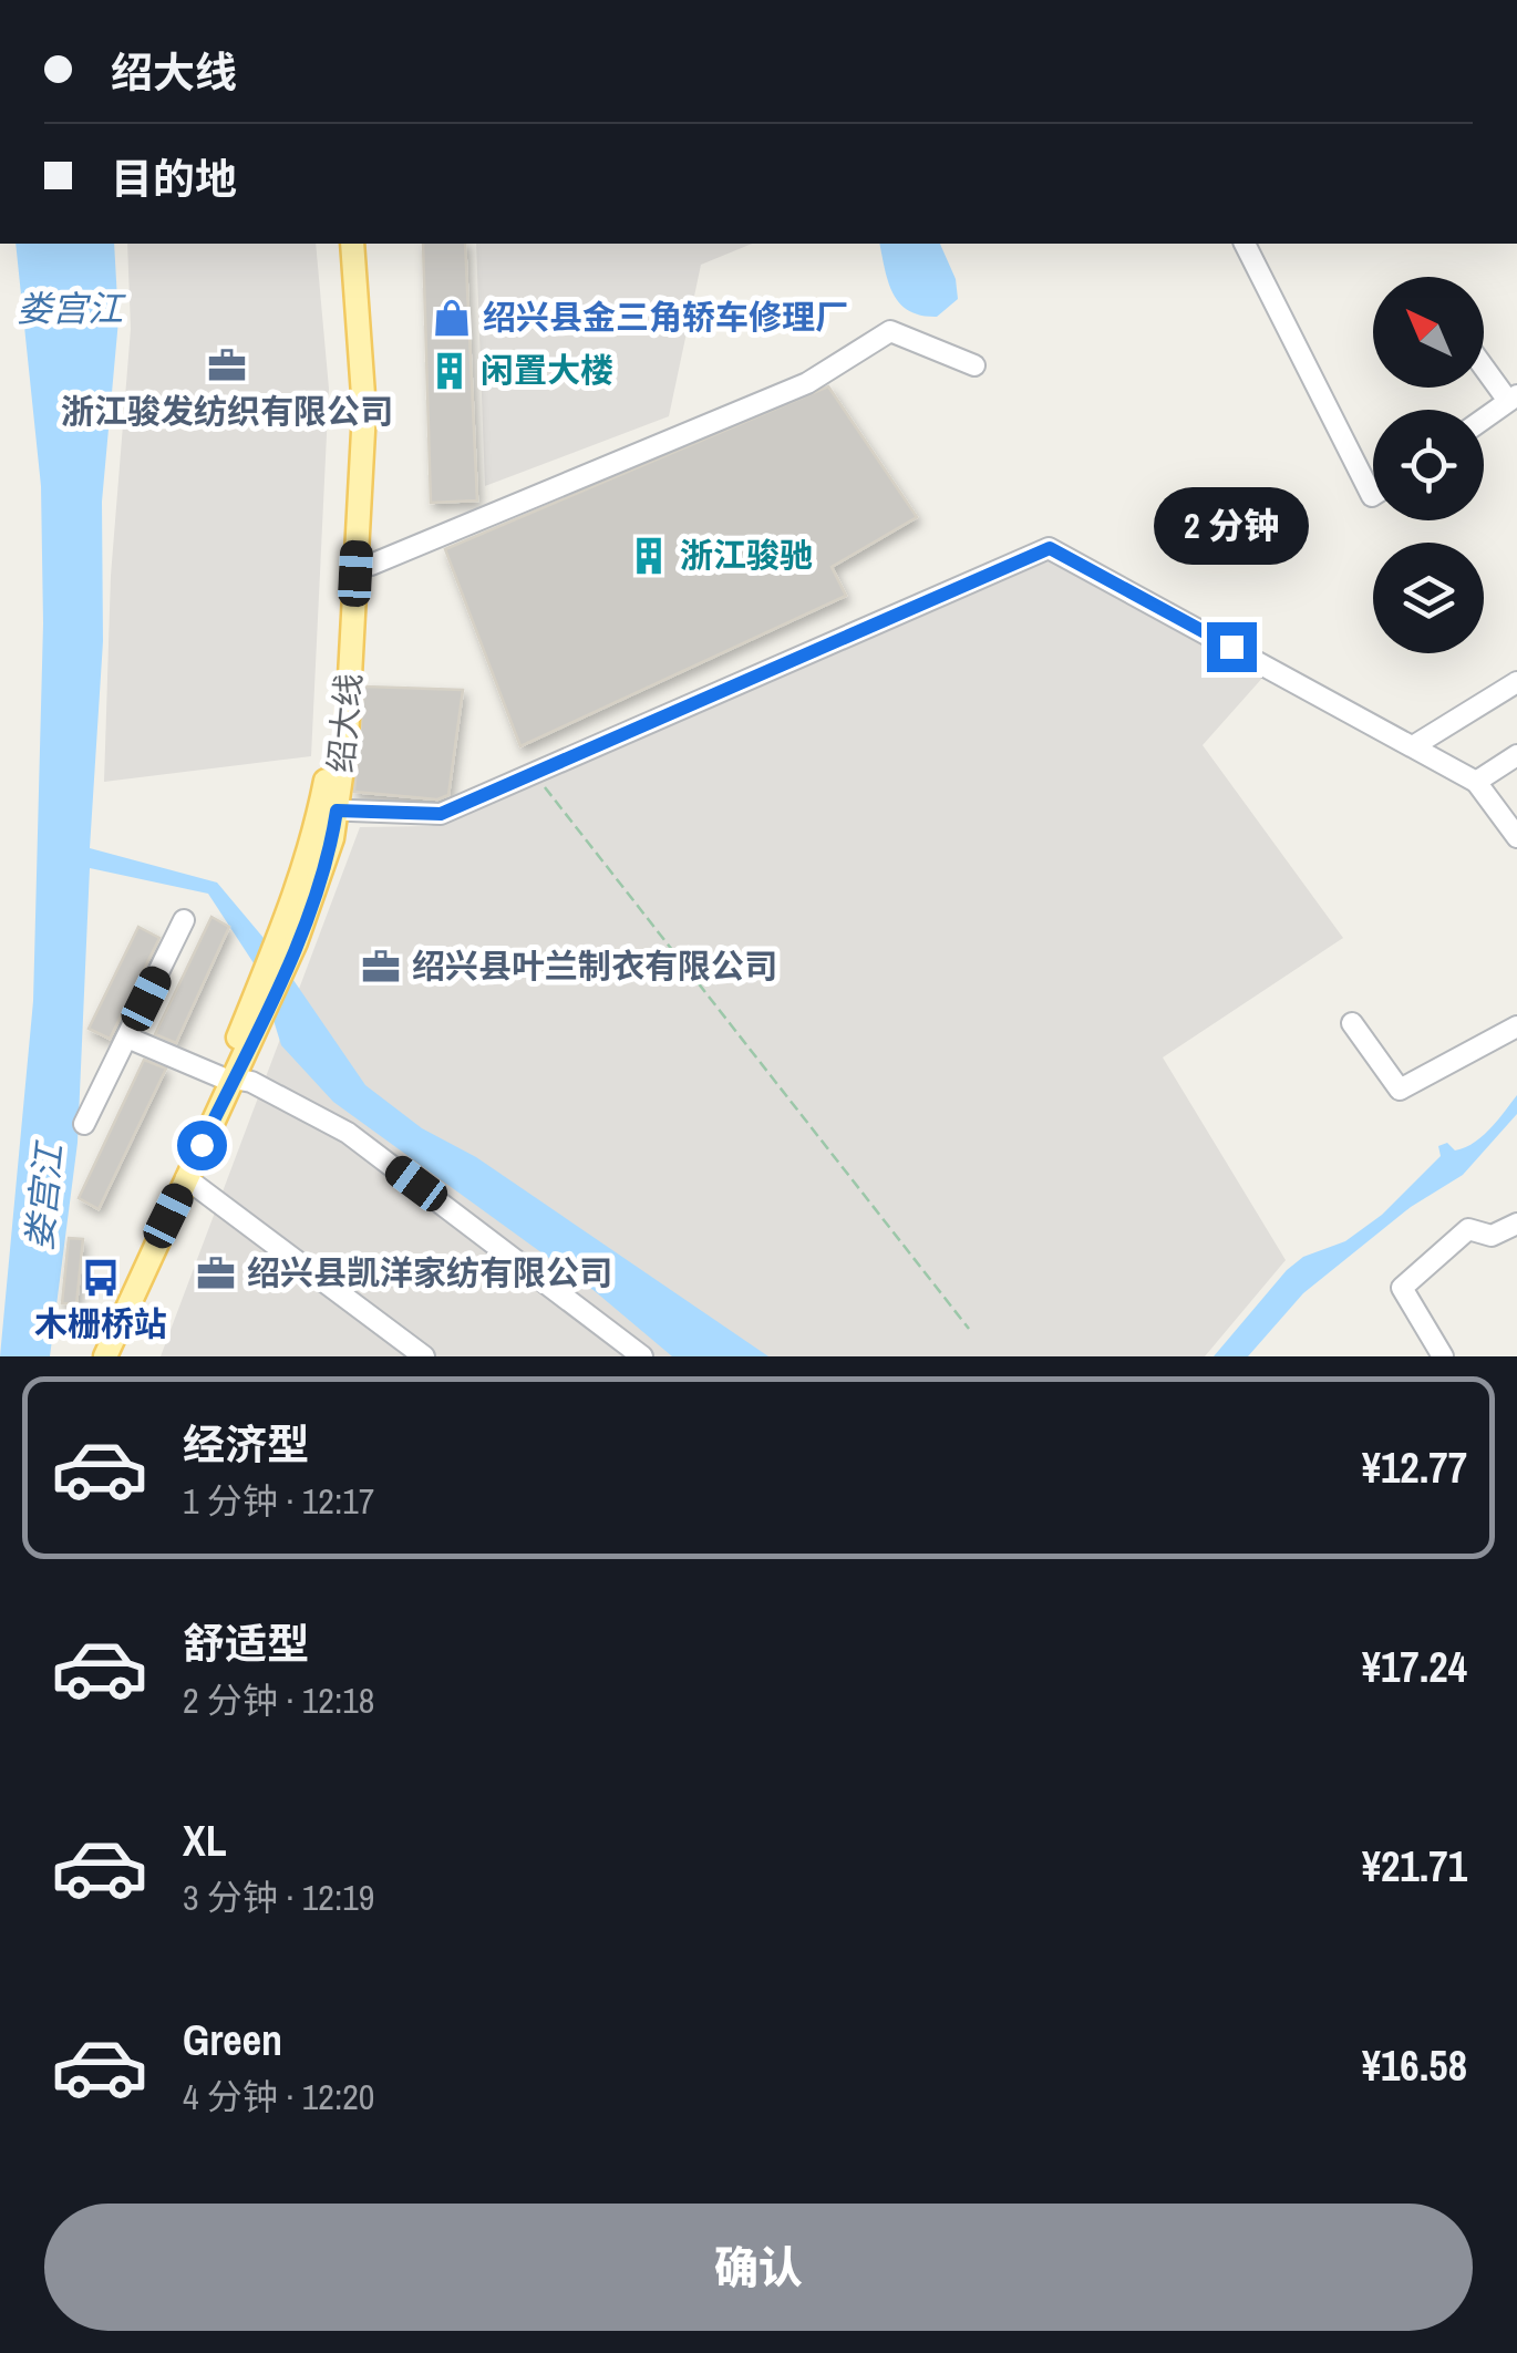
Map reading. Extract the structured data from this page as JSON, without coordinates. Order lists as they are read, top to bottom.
{
  "streets": {
    "main road": ["绍大线"]
  },
  "water": ["娄宫江"],
  "places": {
    "shop": ["绍兴县金三角轿车修理厂"],
    "office": ["浙江骏发纺织有限公司", "绍兴县叶兰制衣有限公司", "绍兴县凯洋家纺有限公司"],
    "building": ["闲置大楼", "浙江骏驰"],
    "bus stop": ["木栅桥站"]
  },
  "north": "top left",
  "page": {
    "banner": ["绍大线", "目的地"],
    "bubble": "2 分钟",
    "list": [
      {
        "name": "经济型",
        "note": "1 分钟 · 12:17",
        "value": "¥12.77"
      },
      {
        "name": "舒适型",
        "note": "2 分钟 · 12:18",
        "value": "¥17.24"
      },
      {
        "name": "XL",
        "note": "3 分钟 · 12:19",
        "value": "¥21.71"
      },
      {
        "name": "Green",
        "note": "4 分钟 · 12:20",
        "value": "¥16.58"
      }
    ],
    "buttons": "确认"
  }
}
